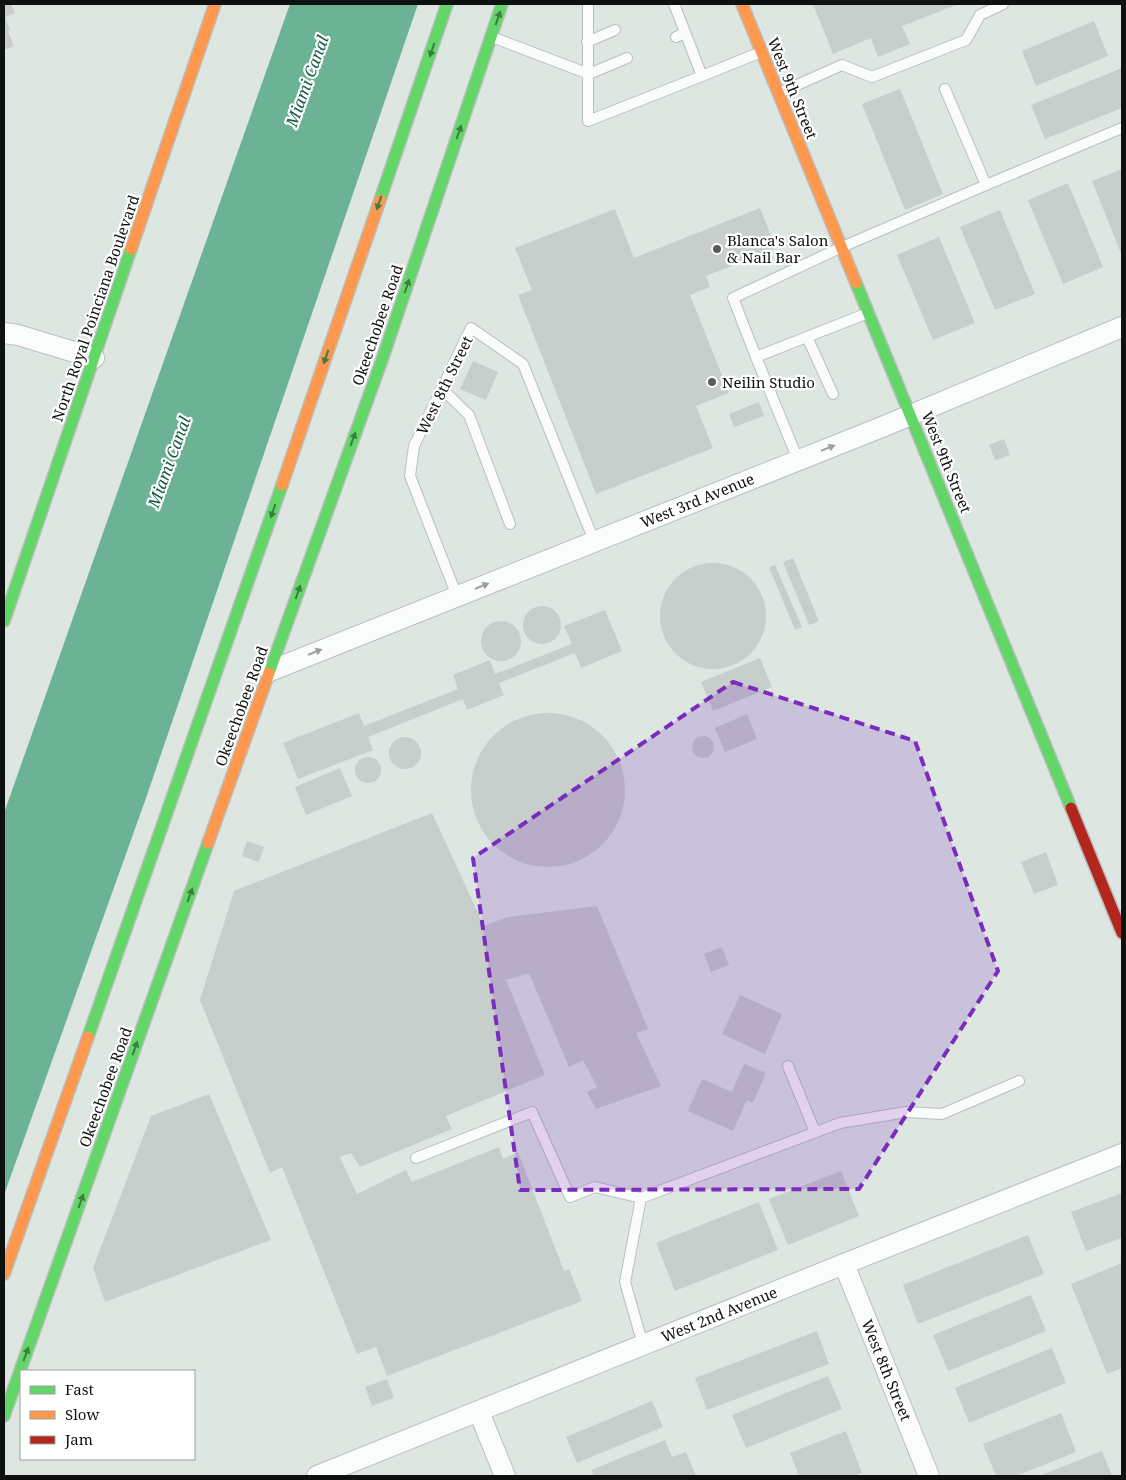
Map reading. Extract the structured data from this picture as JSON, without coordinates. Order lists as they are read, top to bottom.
{
  "streets": {
    "main road": ["West 9th Street", "North Royal Poinciana Boulevard", "Okeechobee Road"],
    "street": ["West 8th Street", "West 3rd Avenue", "West 2nd Avenue"]
  },
  "crossings": [
    ["West 9th Street", "West 3rd Avenue"],
    ["Okeechobee Road", "West 3rd Avenue"],
    ["West 8th Street", "West 3rd Avenue"],
    ["West 8th Street", "West 2nd Avenue"]
  ],
  "one_way": ["West 3rd Avenue"],
  "water": ["Miami Canal"],
  "places": ["Blanca's Salon & Nail Bar", "Neilin Studio"],
  "legend": ["Fast", "Slow", "Jam"]
}
